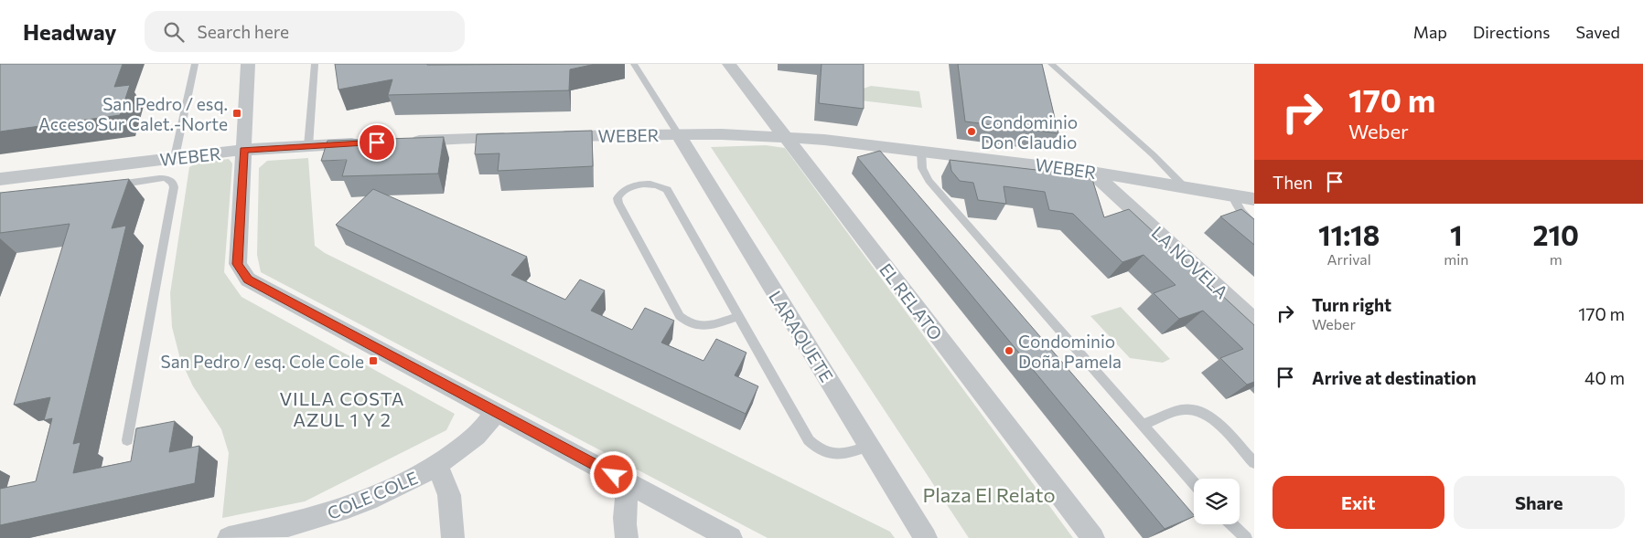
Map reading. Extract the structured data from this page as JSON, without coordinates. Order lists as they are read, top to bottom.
{
  "streets": {
    "street": [
      "WEBER",
      "LA NOVELA",
      "EL RELATO",
      "LARAQUETE",
      "COLE COLE"
    ]
  },
  "crossings": [
    ["WEBER", "LA NOVELA"],
    ["WEBER", "EL RELATO"],
    ["WEBER", "LARAQUETE"]
  ],
  "districts": ["VILLA COSTA AZUL 1 Y 2"],
  "parks": ["Plaza El Relato"],
  "places": {
    "transit": ["San Pedro / esq. Acceso Sur Calet.-Norte", "San Pedro / esq. Cole Cole"],
    "other": ["Condominio Don Claudio", "Condominio Doña Pamela"]
  },
  "page": {
    "header": "Headway",
    "search": "Search here",
    "nav": ["Map", "Directions", "Saved"],
    "turn": ["170 m", "Weber"],
    "then": "Then",
    "eta": [
      "11:18",
      "Arrival",
      "1",
      "min",
      "210",
      "m"
    ],
    "list": [
      {
        "name": "Turn right",
        "note": "Weber",
        "value": "170 m"
      },
      {
        "name": "Arrive at destination",
        "value": "40 m"
      }
    ],
    "buttons": ["Exit", "Share"]
  }
}
